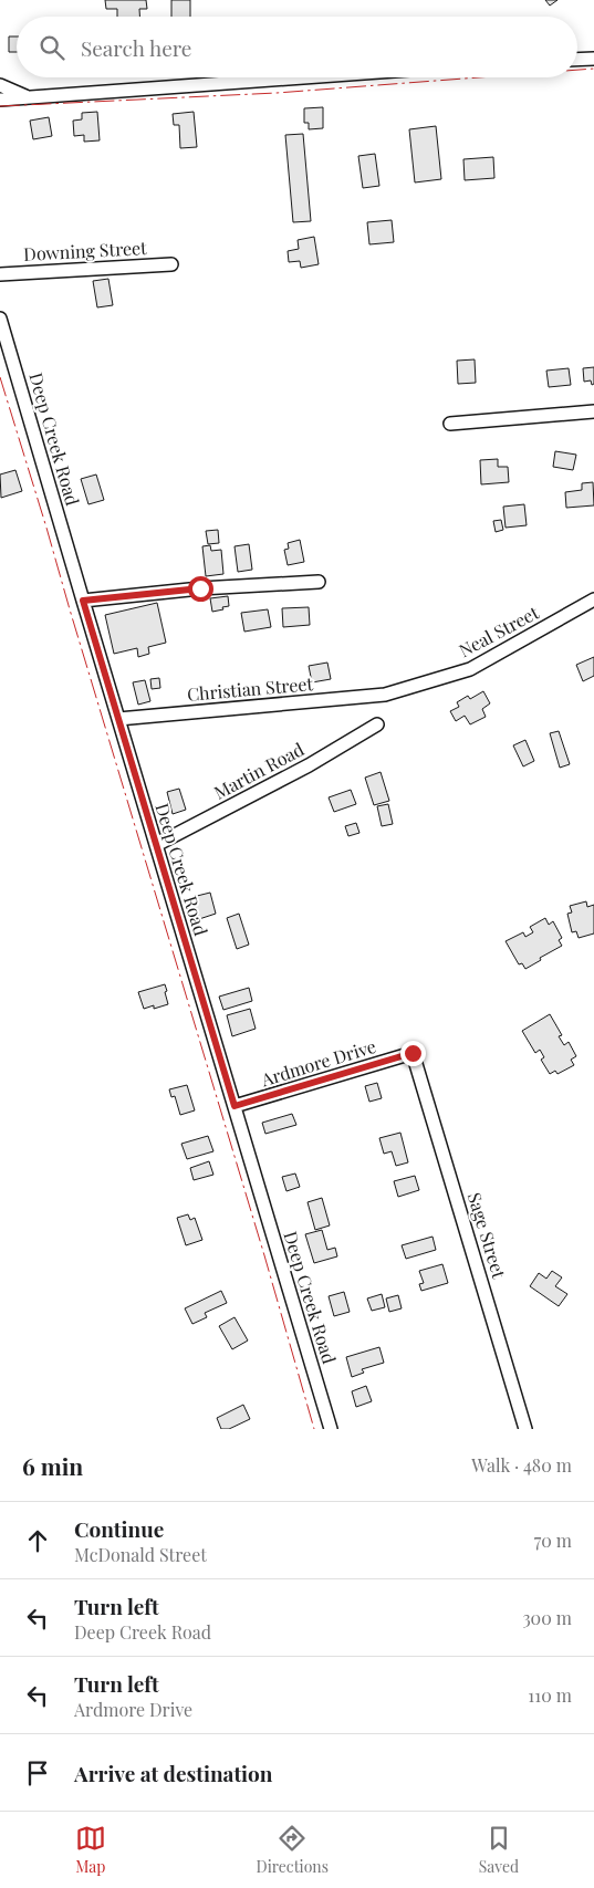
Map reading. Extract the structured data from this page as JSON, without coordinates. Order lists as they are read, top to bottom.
{
  "streets": {
    "street": [
      "Downing Street",
      "Deep Creek Road",
      "Neal Street",
      "Christian Street",
      "Martin Road",
      "Ardmore Drive",
      "Sage Street"
    ]
  },
  "crossings": [
    ["Deep Creek Road", "Christian Street"],
    ["Deep Creek Road", "Martin Road"],
    ["Deep Creek Road", "Ardmore Drive"],
    ["Neal Street", "Christian Street"],
    ["Ardmore Drive", "Sage Street"]
  ],
  "page": {
    "search": "Search here",
    "heading": ["6 min", "Walk · 480 m"],
    "list": [
      ["Continue", "McDonald Street", "70 m"],
      ["Turn left", "Deep Creek Road", "300 m"],
      ["Turn left", "Ardmore Drive", "110 m"],
      "Arrive at destination"
    ],
    "nav": ["Map", "Directions", "Saved"]
  }
}
